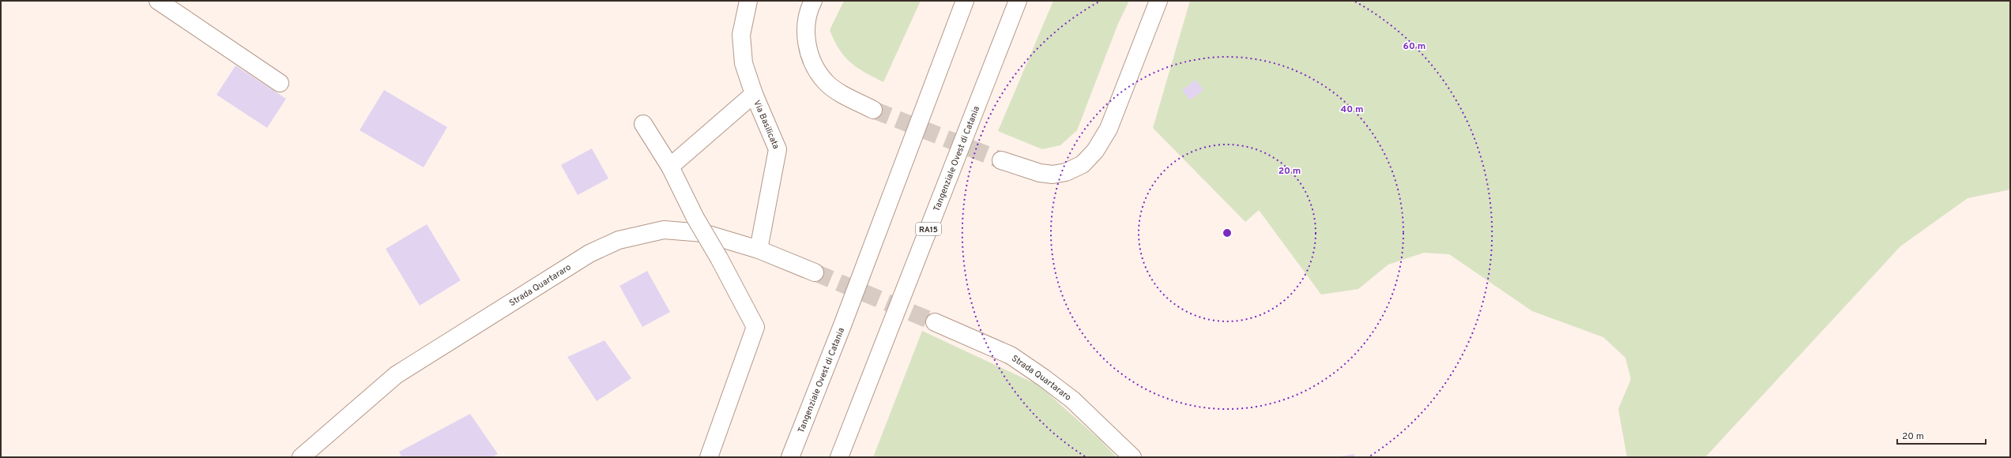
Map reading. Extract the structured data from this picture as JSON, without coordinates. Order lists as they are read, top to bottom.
{
  "streets": {
    "main road": [
      "Via Basilicata",
      "Tangenziale Ovest di Catania",
      "RA15",
      "Strada Quartararo"
    ]
  },
  "crossings": [
    ["Via Basilicata", "Strada Quartararo"]
  ],
  "scale_bar": "20 m",
  "rings": ["60 m", "40 m", "20 m"]
}
